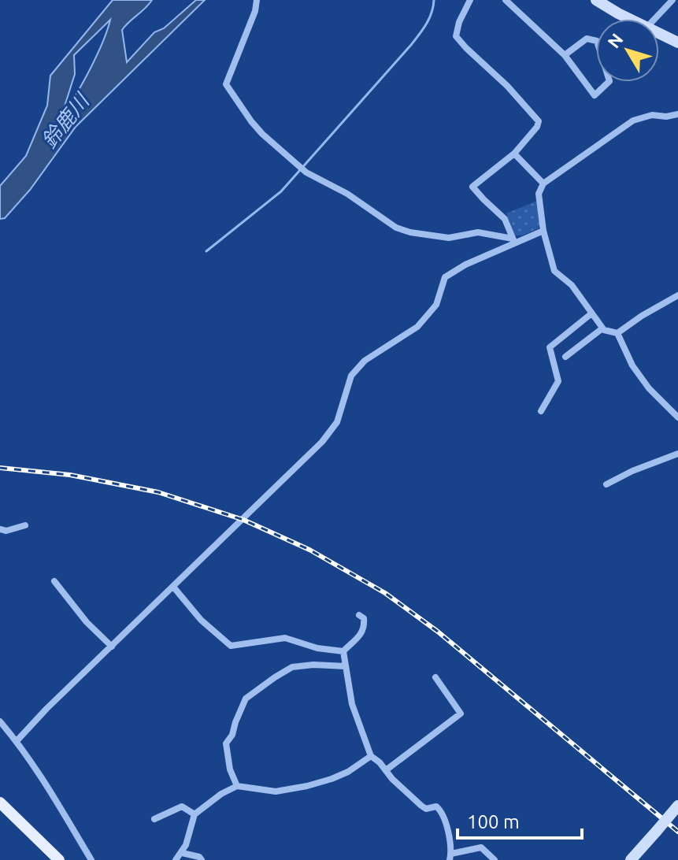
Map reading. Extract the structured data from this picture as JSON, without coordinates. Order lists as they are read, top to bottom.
{
  "water": ["鈴鹿川"],
  "scale_bar": "100 m",
  "north": "top left"
}
